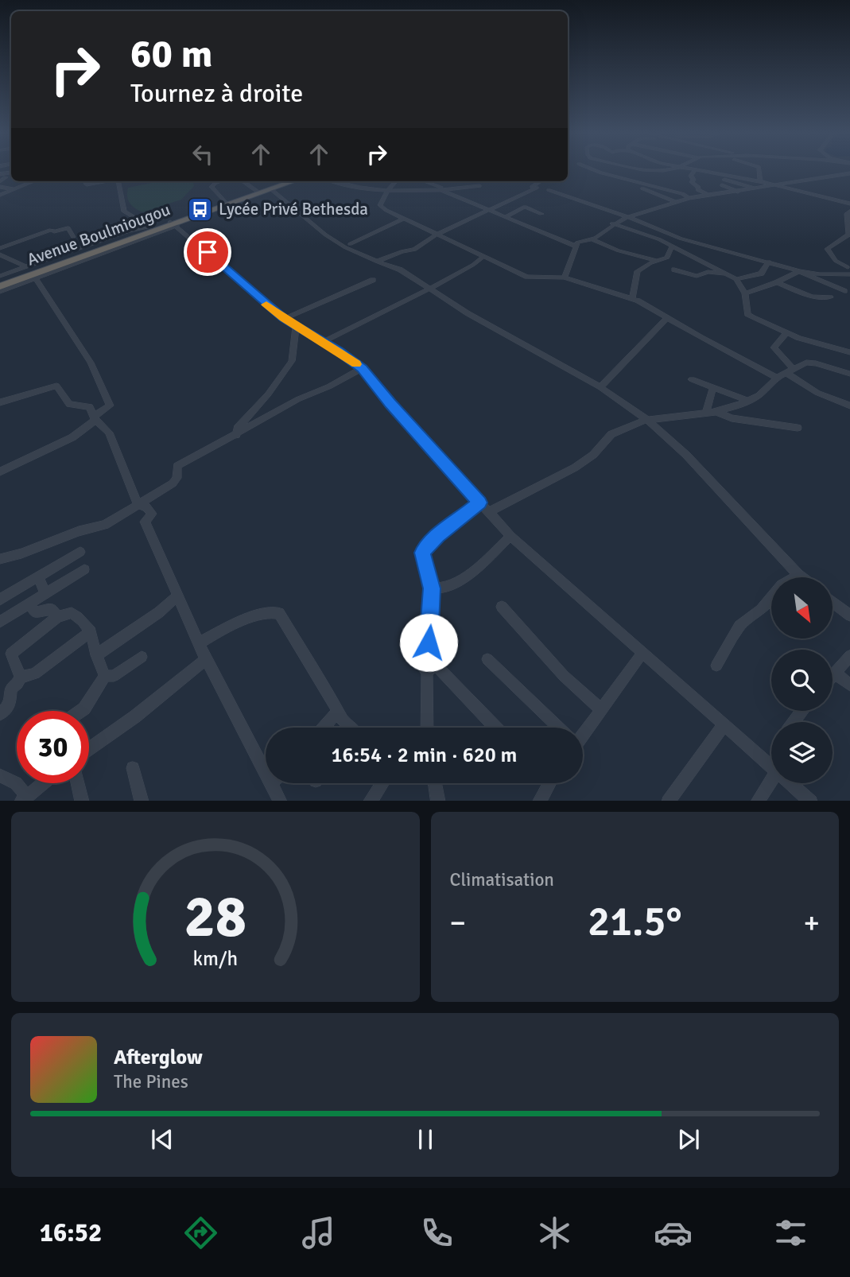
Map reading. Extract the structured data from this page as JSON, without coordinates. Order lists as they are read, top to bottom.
{
  "streets": {
    "highway": ["Avenue Boulmiougou"]
  },
  "places": {
    "bus stop": ["Lycée Privé Bethesda"]
  },
  "north": "bottom right",
  "page": {
    "turn": ["60 m", "Tournez à droite"],
    "limit": "30",
    "trip": "16:54 · 2 min · 620 m",
    "tile": "Climatisation",
    "heat": ["−", "21.5°", "+"],
    "song": ["Afterglow", "The Pines"],
    "tabs": "16:52",
    "gauge": ["28", "km/h"]
  }
}
